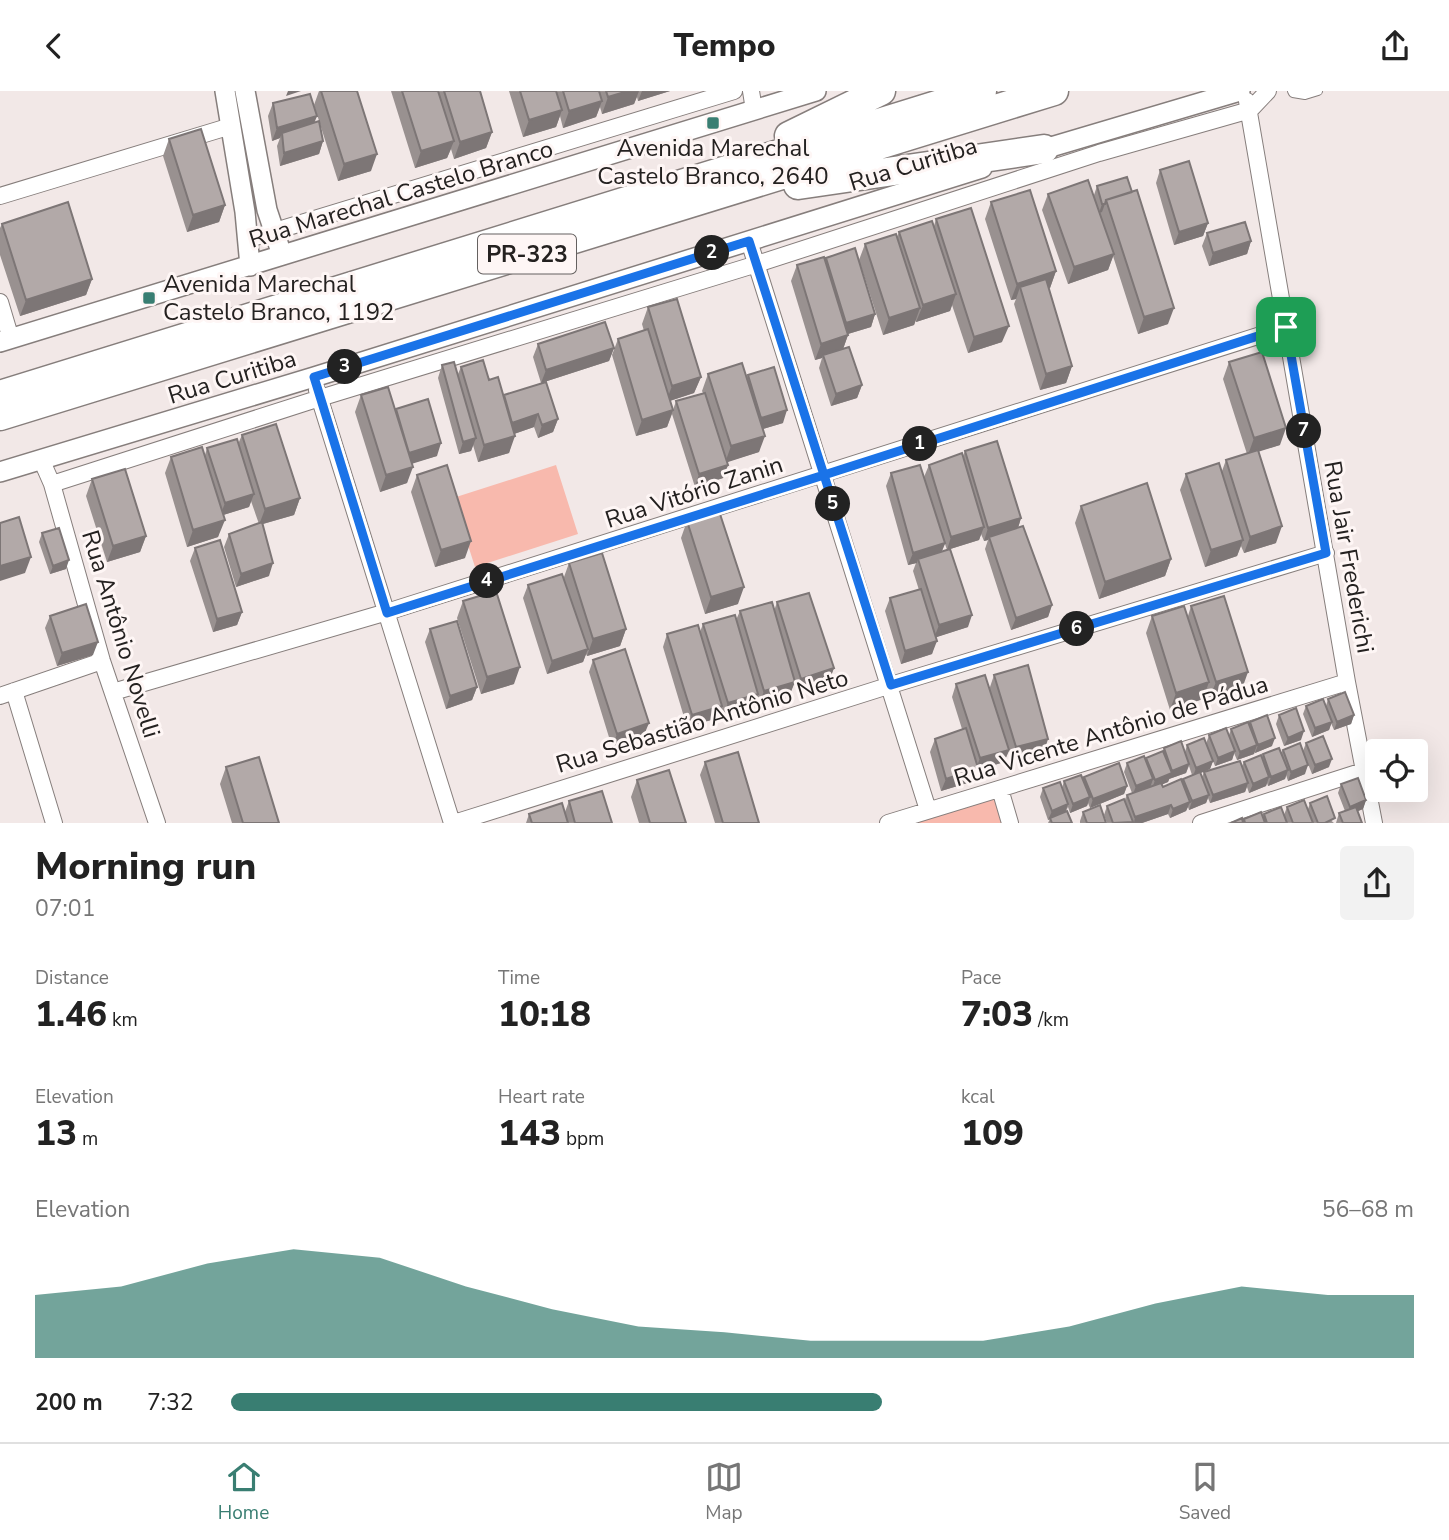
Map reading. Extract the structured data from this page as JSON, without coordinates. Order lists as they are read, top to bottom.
{
  "streets": {
    "highway": ["PR-323"],
    "street": [
      "Rua Curitiba",
      "Rua Marechal Castelo Branco",
      "Rua Vitório Zanin",
      "Rua Jair Frederichi",
      "Rua Antônio Novelli",
      "Rua Sebastião Antônio Neto",
      "Rua Vicente Antônio de Pádua"
    ]
  },
  "crossings": [
    ["Rua Curitiba", "Rua Jair Frederichi"],
    ["Rua Curitiba", "Rua Antônio Novelli"],
    ["Rua Vitório Zanin", "Rua Jair Frederichi"],
    ["Rua Vitório Zanin", "Rua Antônio Novelli"],
    ["Rua Jair Frederichi", "Rua Sebastião Antônio Neto"],
    ["Rua Jair Frederichi", "Rua Vicente Antônio de Pádua"]
  ],
  "places": {
    "transit": ["Avenida Marechal Castelo Branco, 2640", "Avenida Marechal Castelo Branco, 1192"]
  },
  "page": {
    "header": "Tempo",
    "pins": [
      "2",
      "3",
      "7",
      "1",
      "5",
      "4",
      "6"
    ],
    "heading": ["Morning run", "07:01"],
    "stats": [
      ["Distance", "1.46 km"],
      ["Time", "10:18"],
      ["Pace", "7:03 /km"],
      ["Elevation", "13 m"],
      ["Heart rate", "143 bpm"],
      ["kcal", "109"]
    ],
    "chart": ["Elevation", "56–68 m"],
    "list": [
      {
        "name": "200 m",
        "note": "7:32"
      }
    ],
    "tabs": ["Home", "Map", "Saved"]
  }
}
